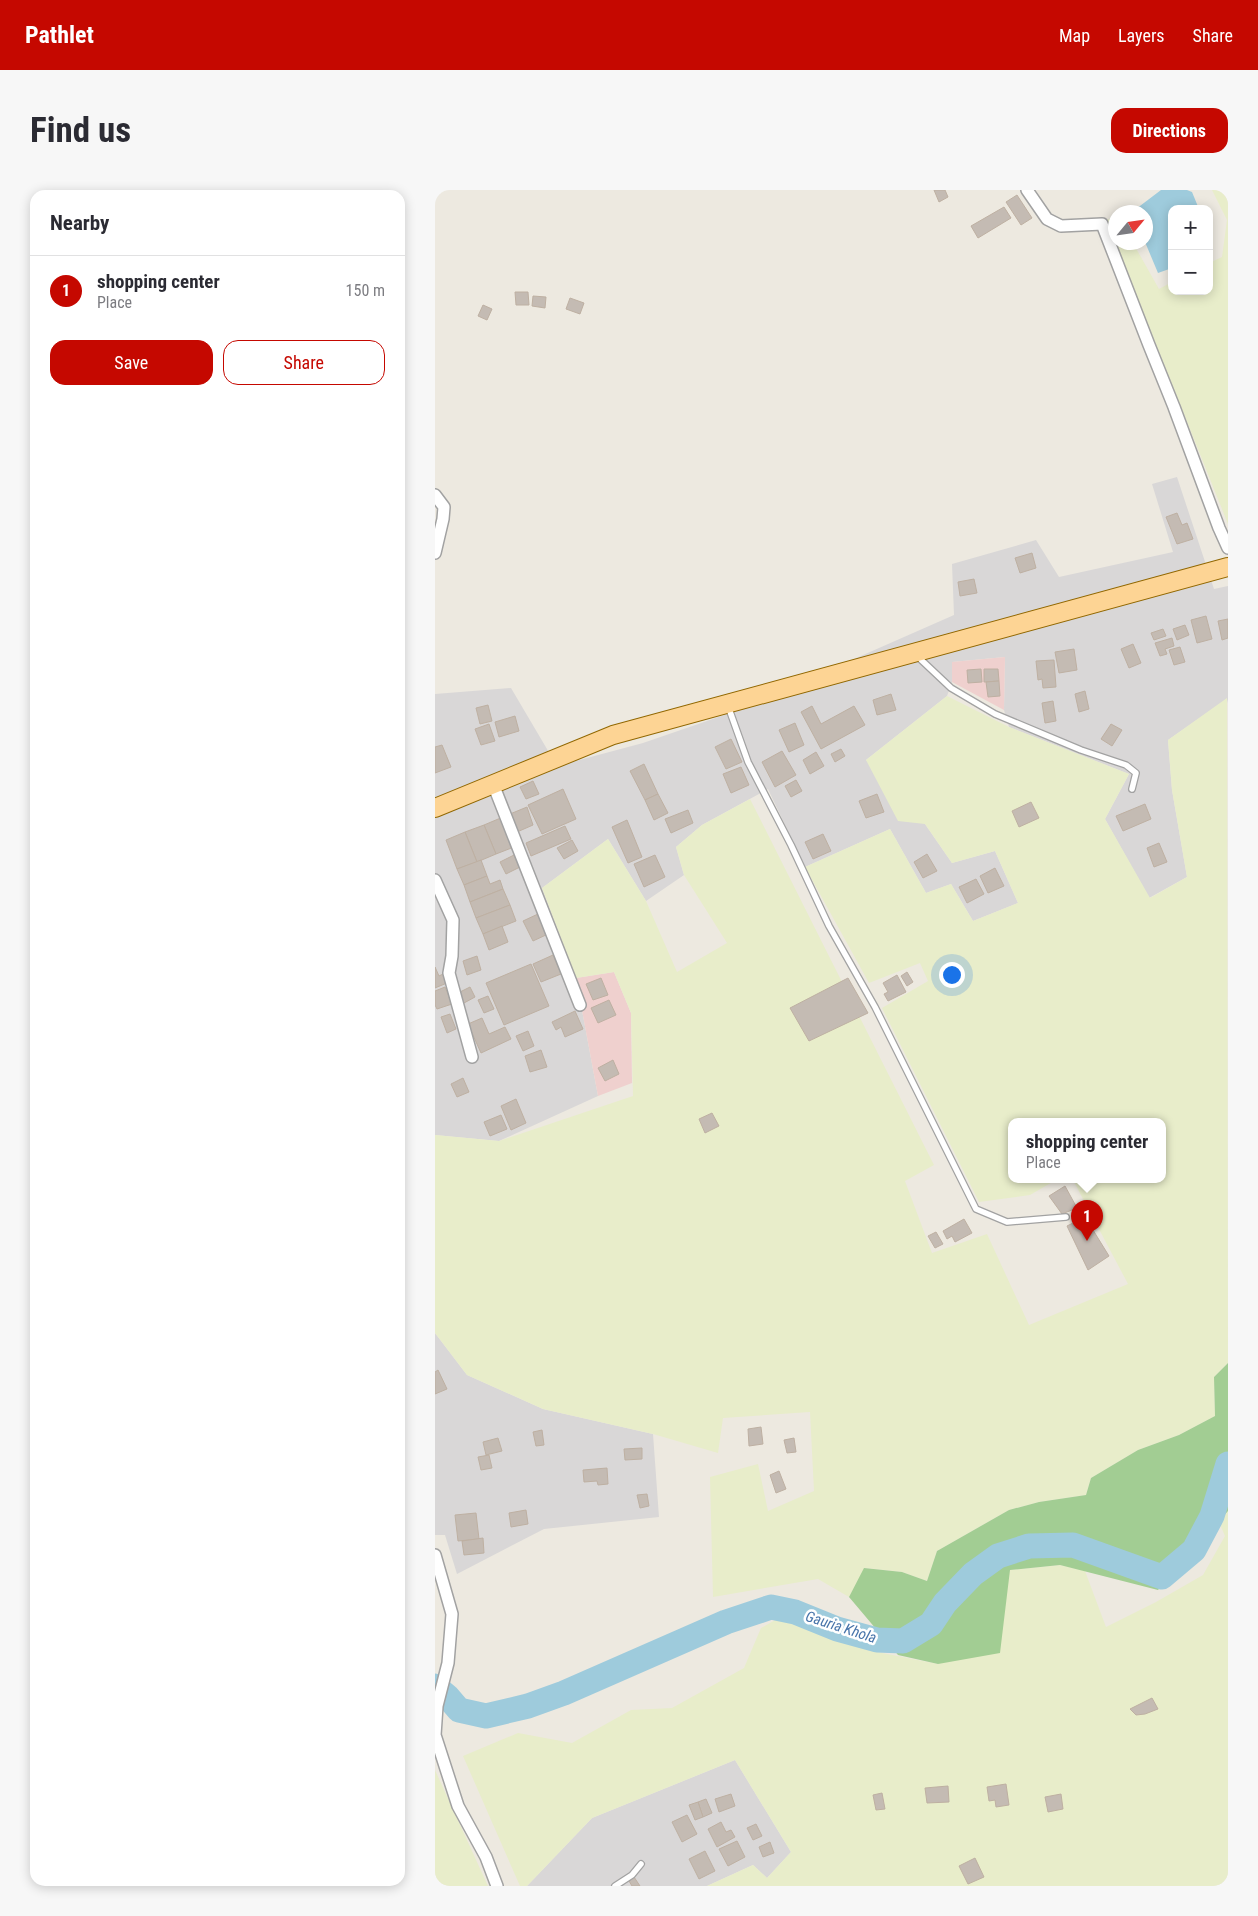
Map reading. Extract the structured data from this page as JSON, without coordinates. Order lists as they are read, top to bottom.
{
  "water": ["Gauria Khola"],
  "north": "top right",
  "page": {
    "header": "Pathlet",
    "nav": ["Map", "Layers", "Share"],
    "buttons": [
      "Directions",
      ["Save", "Share"]
    ],
    "title": "Find us",
    "heading": "Nearby",
    "map_buttons": ["+", "−"],
    "list": [
      {
        "mark": "1",
        "name": "shopping center",
        "note": "Place",
        "value": "150 m"
      }
    ],
    "popup": ["shopping center", "Place"],
    "pins": "1"
  }
}
